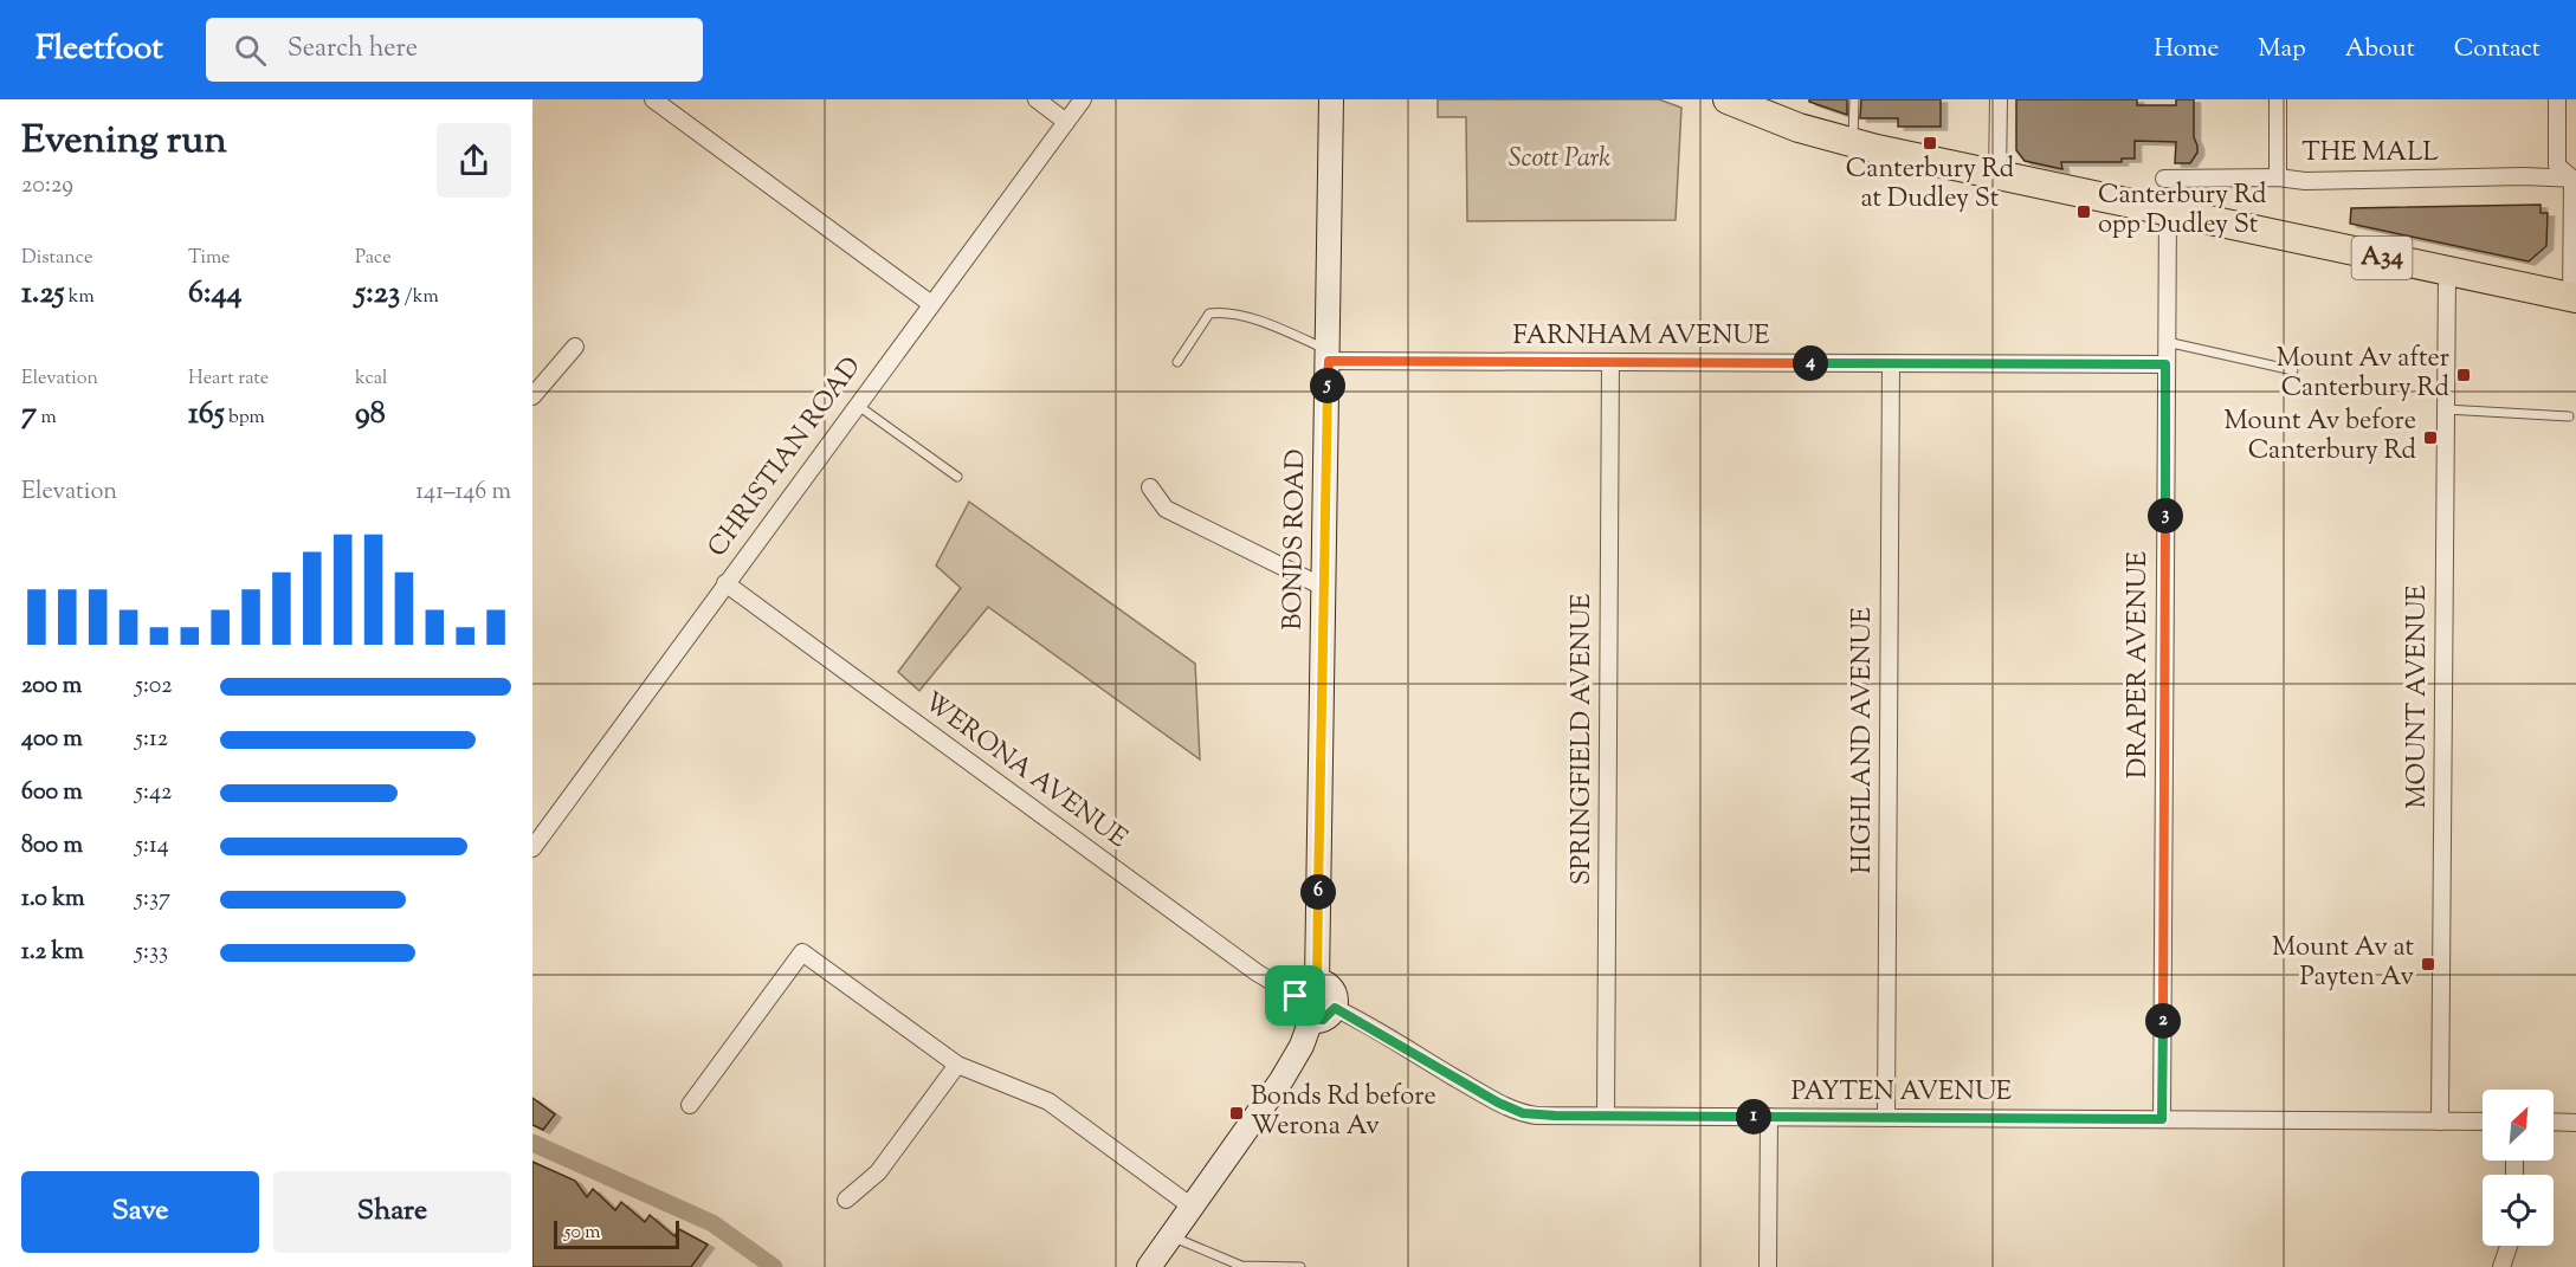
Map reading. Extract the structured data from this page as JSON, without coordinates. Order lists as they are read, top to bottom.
{
  "streets": {
    "highway": ["A34"],
    "main road": ["BONDS ROAD"],
    "street": [
      "THE MALL",
      "FARNHAM AVENUE",
      "CHRISTIAN ROAD",
      "DRAPER AVENUE",
      "MOUNT AVENUE",
      "SPRINGFIELD AVENUE",
      "HIGHLAND AVENUE",
      "WERONA AVENUE",
      "PAYTEN AVENUE"
    ]
  },
  "crossings": [
    ["A34", "DRAPER AVENUE"],
    ["A34", "MOUNT AVENUE"],
    ["FARNHAM AVENUE", "BONDS ROAD"],
    ["FARNHAM AVENUE", "DRAPER AVENUE"],
    ["FARNHAM AVENUE", "SPRINGFIELD AVENUE"],
    ["FARNHAM AVENUE", "HIGHLAND AVENUE"],
    ["CHRISTIAN ROAD", "WERONA AVENUE"],
    ["BONDS ROAD", "WERONA AVENUE"],
    ["BONDS ROAD", "PAYTEN AVENUE"],
    ["DRAPER AVENUE", "PAYTEN AVENUE"],
    ["MOUNT AVENUE", "PAYTEN AVENUE"],
    ["SPRINGFIELD AVENUE", "PAYTEN AVENUE"],
    ["HIGHLAND AVENUE", "PAYTEN AVENUE"],
    ["WERONA AVENUE", "PAYTEN AVENUE"]
  ],
  "parks": ["Scott Park"],
  "places": {
    "transit": [
      "Canterbury Rd at Dudley St",
      "Canterbury Rd opp Dudley St",
      "Mount Av after Canterbury Rd",
      "Mount Av before Canterbury Rd",
      "Mount Av at Payten Av",
      "Bonds Rd before Werona Av"
    ]
  },
  "scale_bar": "50 m",
  "north": "top right",
  "page": {
    "header": "Fleetfoot",
    "search": "Search here",
    "nav": [
      "Home",
      "Map",
      "About",
      "Contact"
    ],
    "heading": ["Evening run", "20:29"],
    "stats": [
      ["Distance", "1.25 km"],
      ["Time", "6:44"],
      ["Pace", "5:23 /km"],
      ["Elevation", "7 m"],
      ["Heart rate", "165 bpm"],
      ["kcal", "98"]
    ],
    "pins": [
      "4",
      "5",
      "3",
      "6",
      "2",
      "1"
    ],
    "chart": ["Elevation", "141–146 m"],
    "list": [
      {
        "name": "200 m",
        "note": "5:02"
      },
      {
        "name": "400 m",
        "note": "5:12"
      },
      {
        "name": "600 m",
        "note": "5:42"
      },
      {
        "name": "800 m",
        "note": "5:14"
      },
      {
        "name": "1.0 km",
        "note": "5:37"
      },
      {
        "name": "1.2 km",
        "note": "5:33"
      }
    ],
    "buttons": ["Save", "Share"],
    "scale": "50 m"
  }
}
